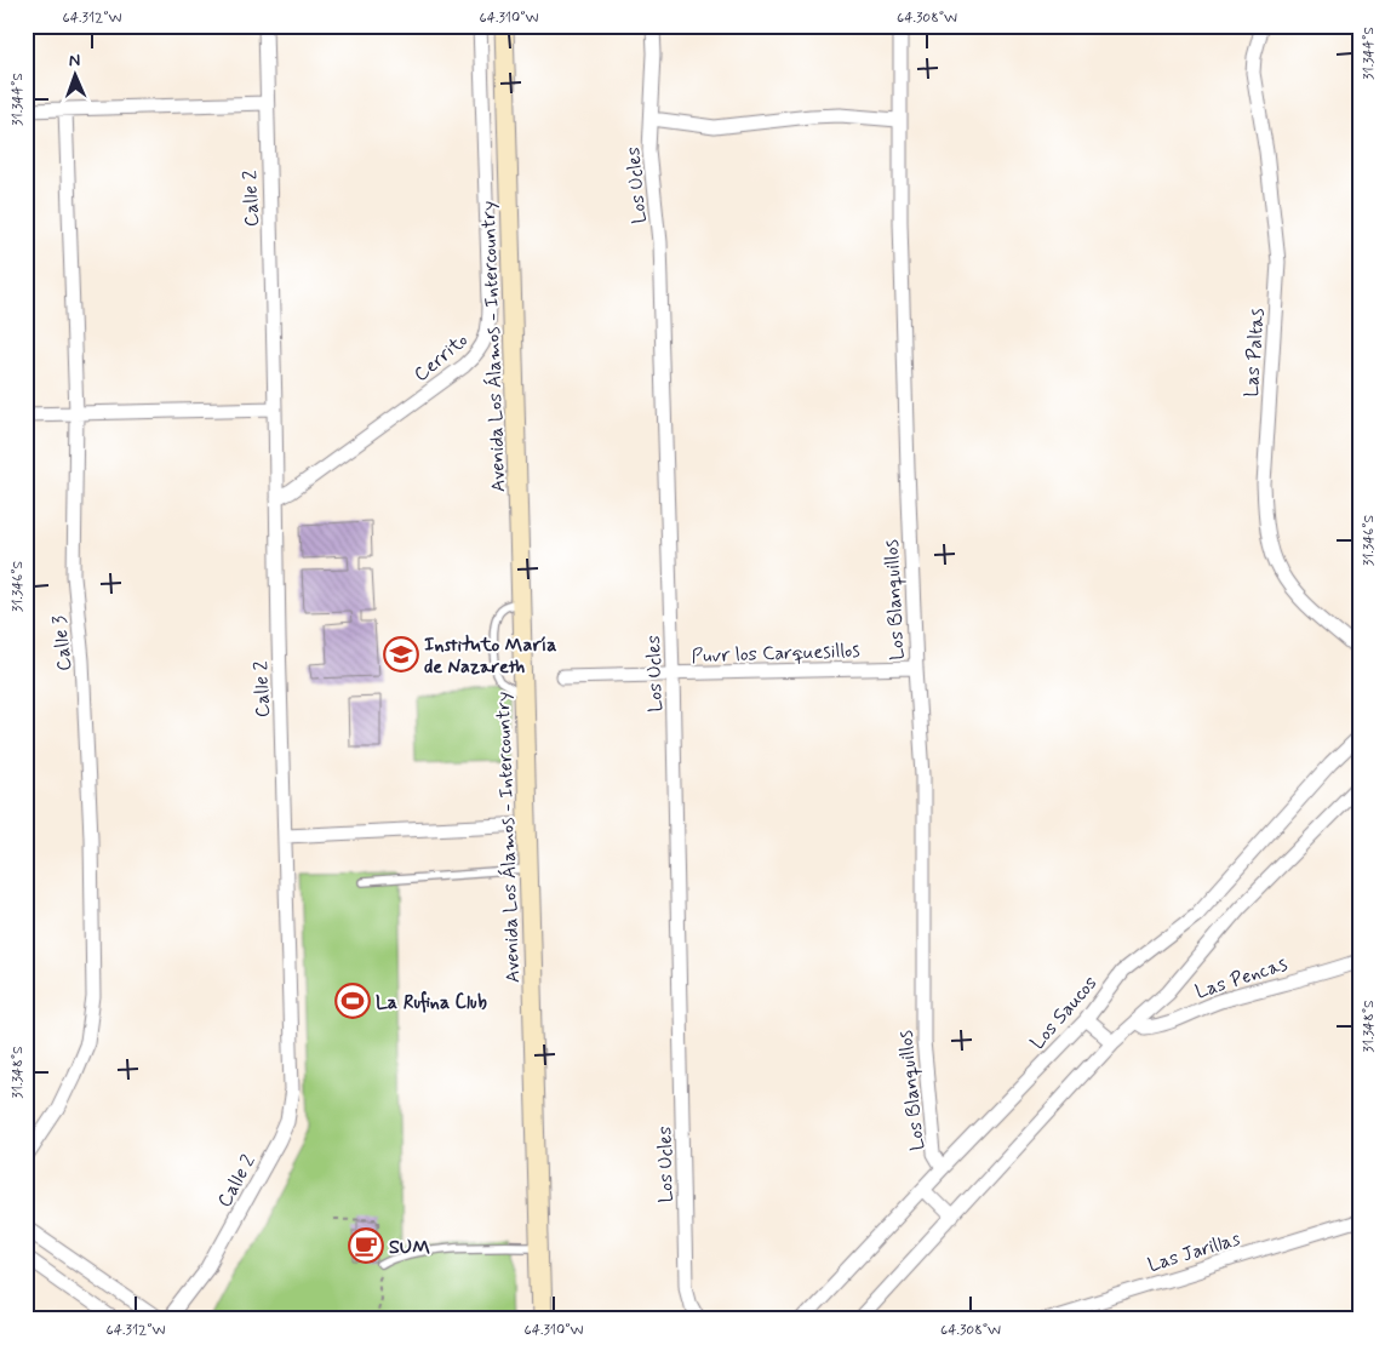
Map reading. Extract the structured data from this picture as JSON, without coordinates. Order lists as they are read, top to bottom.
{
  "streets": {
    "main road": ["Avenida Los Álamos - Intercountry"],
    "street": [
      "Los Ucles",
      "Calle 2",
      "Las Paltas",
      "Cerrito",
      "Los Blanquillos",
      "Calle 3",
      "Puvr los Carquesillos",
      "Las Pencas",
      "Los Saucos",
      "Las Jarillas"
    ]
  },
  "crossings": [
    ["Los Ucles", "Puvr los Carquesillos"],
    ["Calle 2", "Cerrito"],
    ["Los Blanquillos", "Puvr los Carquesillos"],
    ["Los Blanquillos", "Los Saucos"]
  ],
  "places": {
    "school or university": ["Instituto María de Nazareth"],
    "sports": ["La Rufina Club"],
    "cafe": ["SUM"]
  },
  "north": "top",
  "coordinates": [
    "64.312°W",
    "64.310°W",
    "64.308°W",
    "31.344°S",
    "31.346°S",
    "31.348°S"
  ]
}
